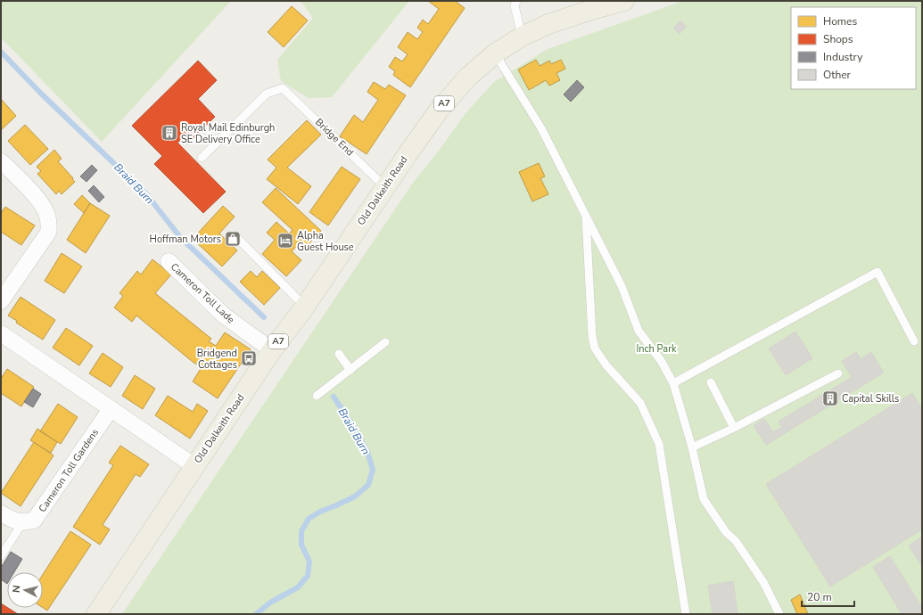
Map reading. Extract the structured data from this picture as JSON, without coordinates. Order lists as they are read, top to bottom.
{
  "streets": {
    "main road": ["A7", "Old Dalkeith Road"],
    "street": ["Cameron Toll Lade", "Cameron Toll Gardens"],
    "lane": ["Bridge End"]
  },
  "crossings": [
    ["Bridge End", "Old Dalkeith Road"],
    ["Old Dalkeith Road", "Cameron Toll Lade"]
  ],
  "water": ["Braid Burn"],
  "parks": ["Inch Park"],
  "places": {
    "building": ["Royal Mail Edinburgh SE Delivery Office", "Capital Skills"],
    "shop": ["Hoffman Motors"],
    "hotel": ["Alpha Guest House"],
    "bus stop": ["Bridgend Cottages"]
  },
  "legend": [
    "Homes",
    "Shops",
    "Industry",
    "Other"
  ],
  "scale_bar": "20 m",
  "north": "left"
}
